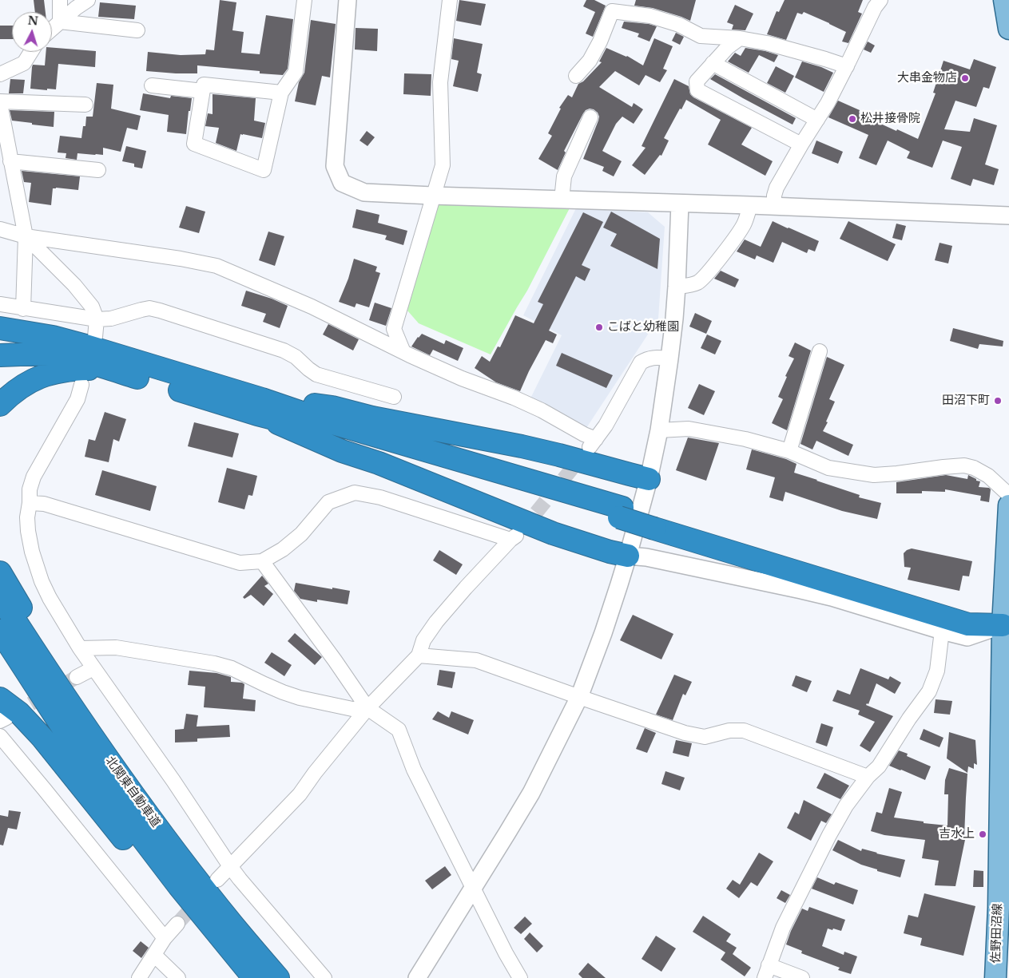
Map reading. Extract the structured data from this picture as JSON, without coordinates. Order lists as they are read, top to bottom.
{
  "streets": {
    "highway": ["北関東自動車道"],
    "main road": ["佐野田沼線"]
  },
  "places": [
    "大串金物店",
    "松井接骨院",
    "こばと幼稚園",
    "田沼下町",
    "吉水上"
  ],
  "north": "top"
}
